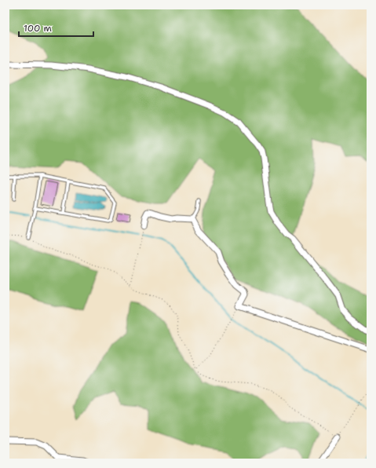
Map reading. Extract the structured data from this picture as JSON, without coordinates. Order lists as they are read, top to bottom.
{
  "scale_bar": "100 m"
}
